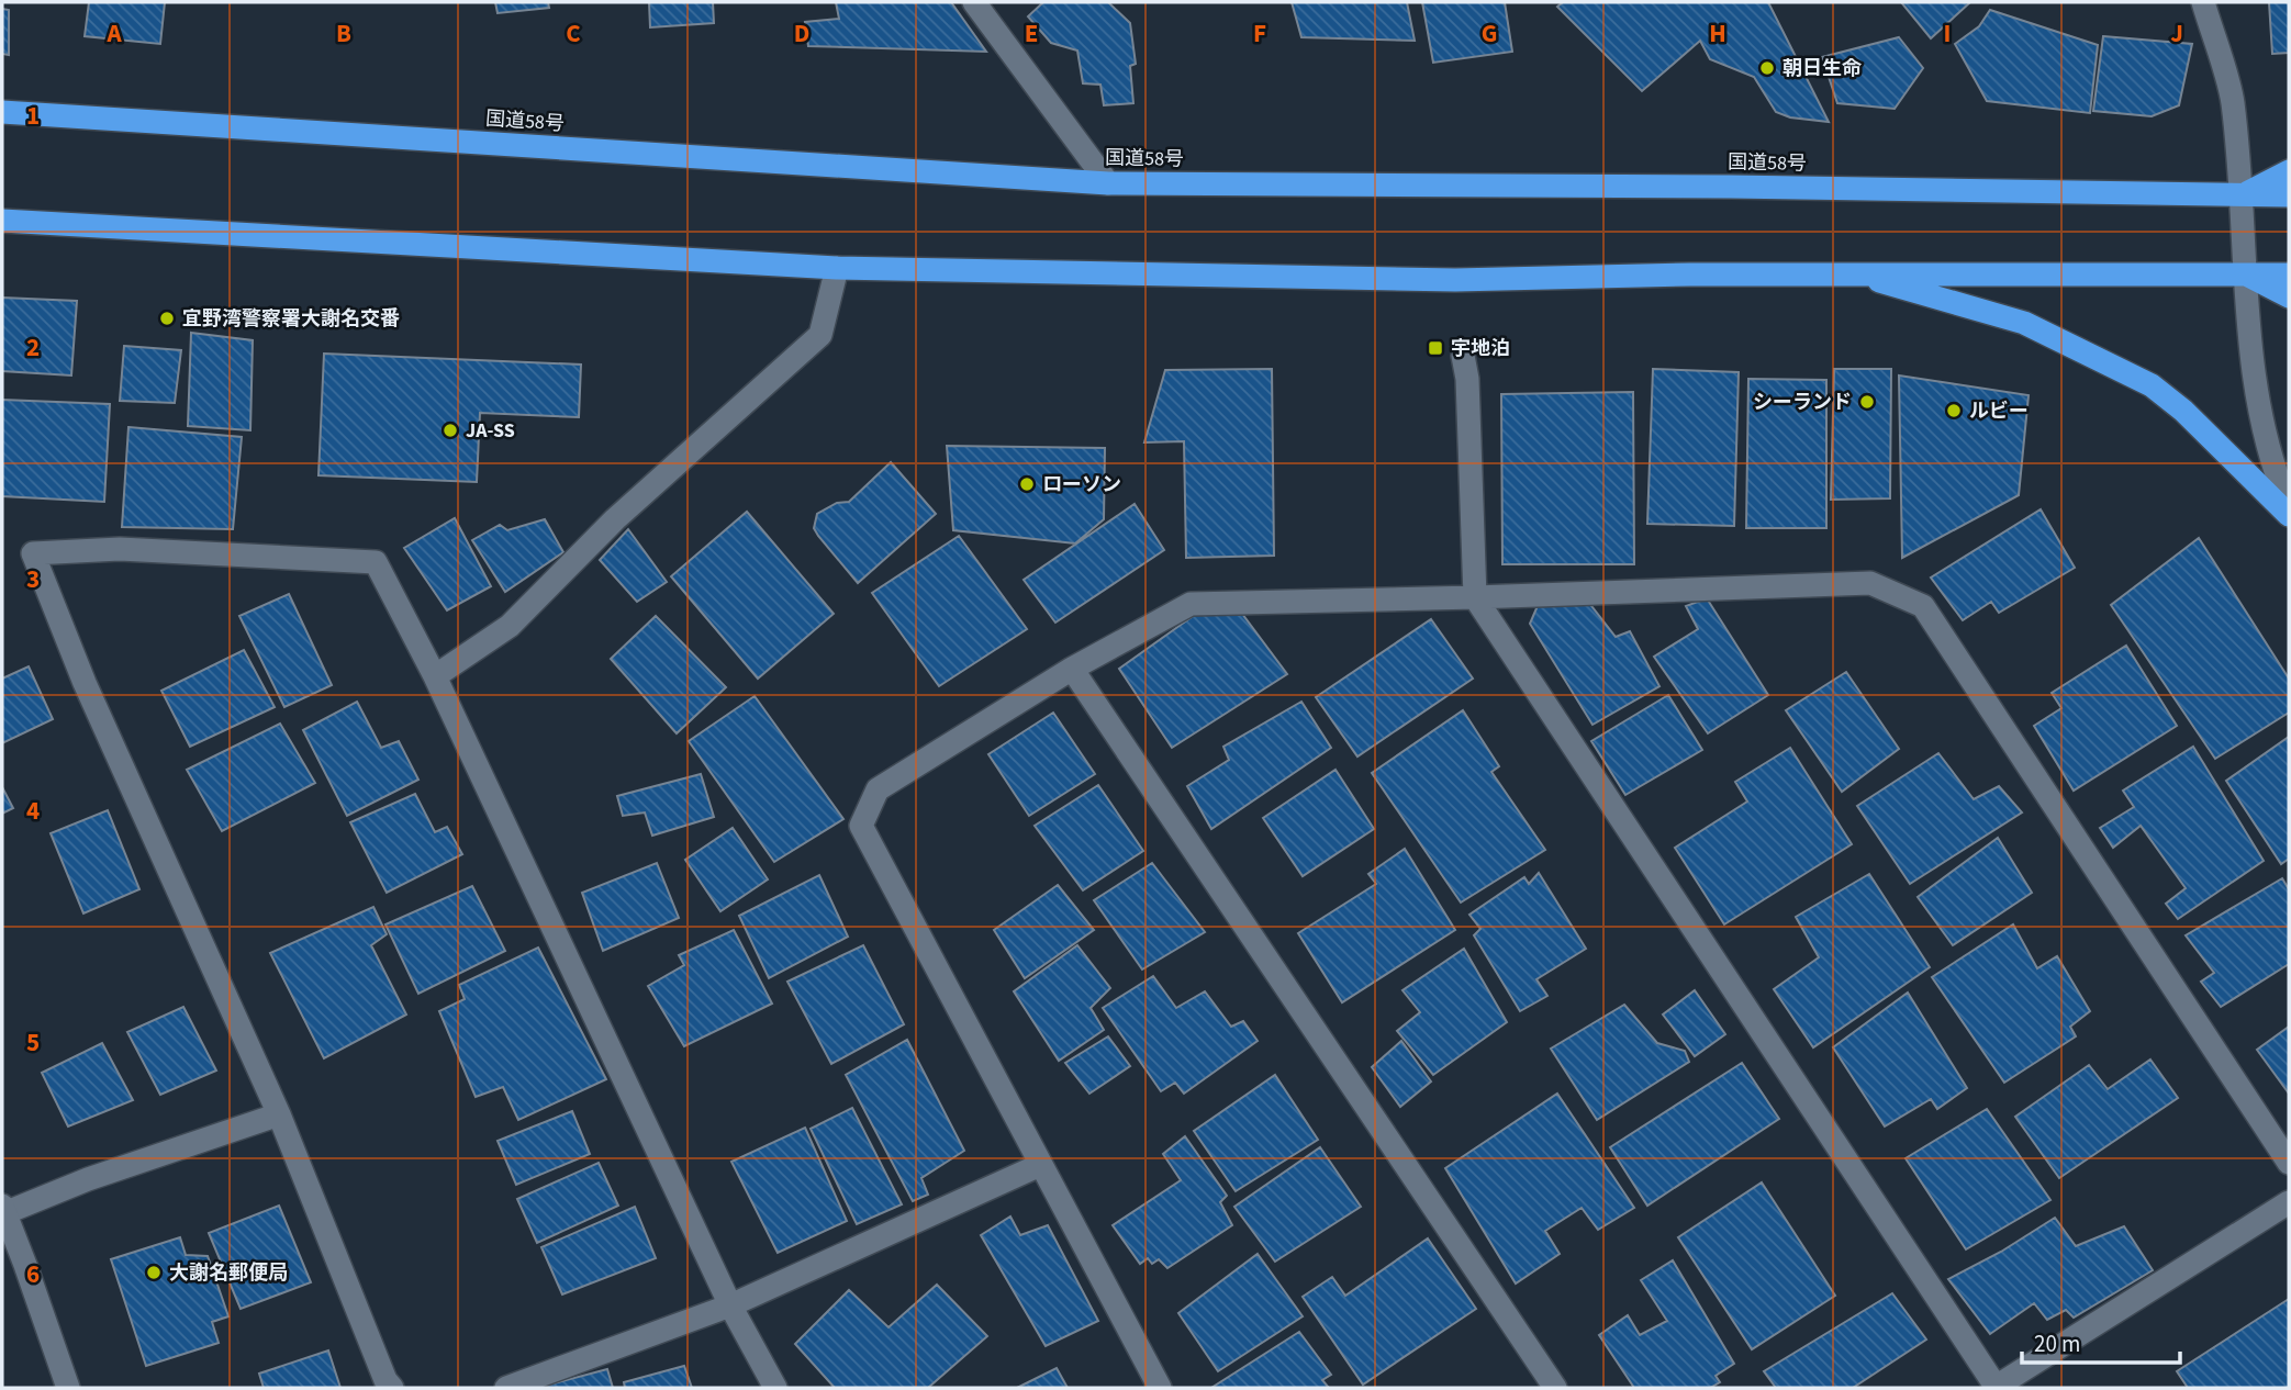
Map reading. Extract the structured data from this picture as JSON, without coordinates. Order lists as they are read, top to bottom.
{
  "streets": {
    "highway": ["国道58号"]
  },
  "places": {
    "other": [
      "朝日生命",
      "宜野湾警察署大謝名交番",
      "シーランド",
      "ルビー",
      "JA-SS",
      "ローソン",
      "大謝名郵便局"
    ],
    "transit": ["宇地泊"]
  },
  "scale_bar": "20 m",
  "grid": {
    "columns": [
      "A",
      "B",
      "C",
      "D",
      "E",
      "F",
      "G",
      "H",
      "I",
      "J"
    ],
    "rows": [
      "1",
      "2",
      "3",
      "4",
      "5",
      "6"
    ]
  }
}
